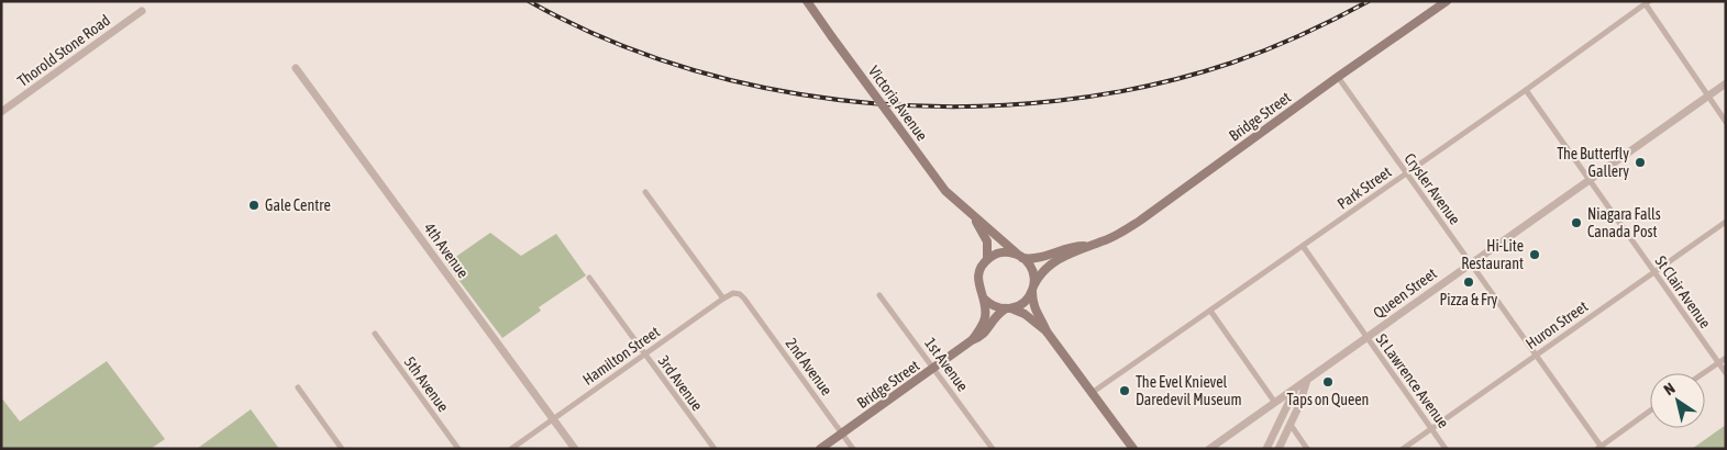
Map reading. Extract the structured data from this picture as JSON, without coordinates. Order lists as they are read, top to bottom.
{
  "streets": {
    "main road": ["Victoria Avenue", "Bridge Street"],
    "street": [
      "Thorold Stone Road",
      "Park Street",
      "Crysler Avenue",
      "4th Avenue",
      "St Clair Avenue",
      "Queen Street",
      "Huron Street",
      "Hamilton Street",
      "1st Avenue",
      "2nd Avenue",
      "St Lawrence Avenue",
      "3rd Avenue",
      "5th Avenue"
    ]
  },
  "crossings": [
    ["Victoria Avenue", "Bridge Street"],
    ["Bridge Street", "Crysler Avenue"],
    ["Bridge Street", "1st Avenue"],
    ["Bridge Street", "2nd Avenue"],
    ["Park Street", "Crysler Avenue"],
    ["Park Street", "St Clair Avenue"],
    ["Park Street", "St Lawrence Avenue"],
    ["Crysler Avenue", "Queen Street"],
    ["Crysler Avenue", "Huron Street"],
    ["4th Avenue", "Hamilton Street"],
    ["St Clair Avenue", "Queen Street"],
    ["St Clair Avenue", "Huron Street"],
    ["Queen Street", "St Lawrence Avenue"],
    ["Huron Street", "St Lawrence Avenue"],
    ["Hamilton Street", "2nd Avenue"],
    ["Hamilton Street", "3rd Avenue"]
  ],
  "places": [
    "The Butterfly Gallery",
    "Gale Centre",
    "Niagara Falls Canada Post",
    "Hi-Lite Restaurant",
    "Pizza & Fry",
    "Taps on Queen",
    "The Evel Knievel Daredevil Museum"
  ],
  "north": "top left"
}
